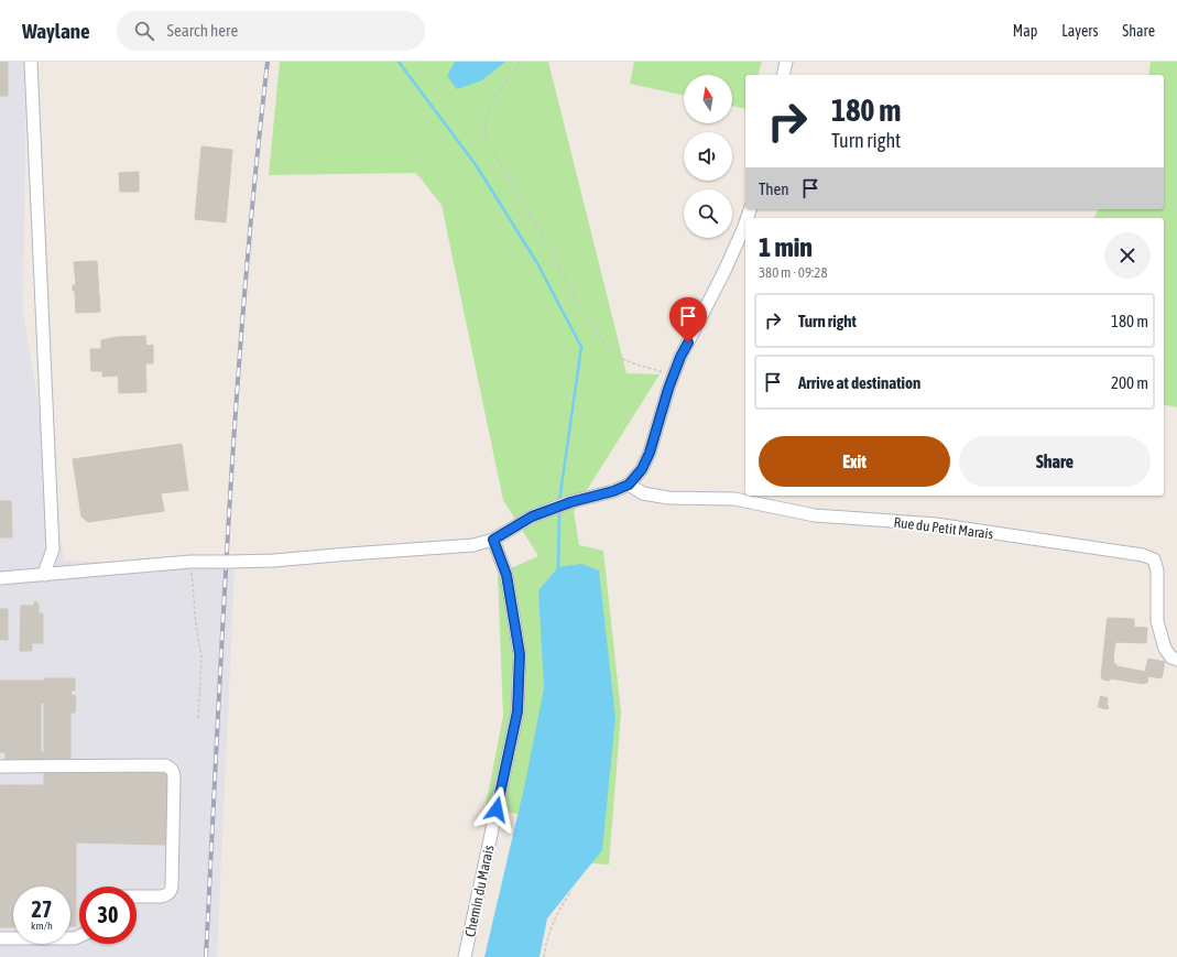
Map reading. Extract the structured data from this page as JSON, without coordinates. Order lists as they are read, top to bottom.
{
  "streets": {
    "street": ["Rue du Petit Marais", "Chemin du Marais"]
  },
  "north": "top",
  "page": {
    "header": "Waylane",
    "search": "Search here",
    "nav": ["Map", "Layers", "Share"],
    "turn": ["180 m", "Turn right"],
    "then": "Then",
    "heading": ["1 min", "380 m · 09:28"],
    "list": [
      {
        "name": "Turn right",
        "value": "180 m"
      },
      {
        "name": "Arrive at destination",
        "value": "200 m"
      }
    ],
    "buttons": ["Exit", "Share"],
    "speed": "27 km/h",
    "limit": "30"
  }
}
